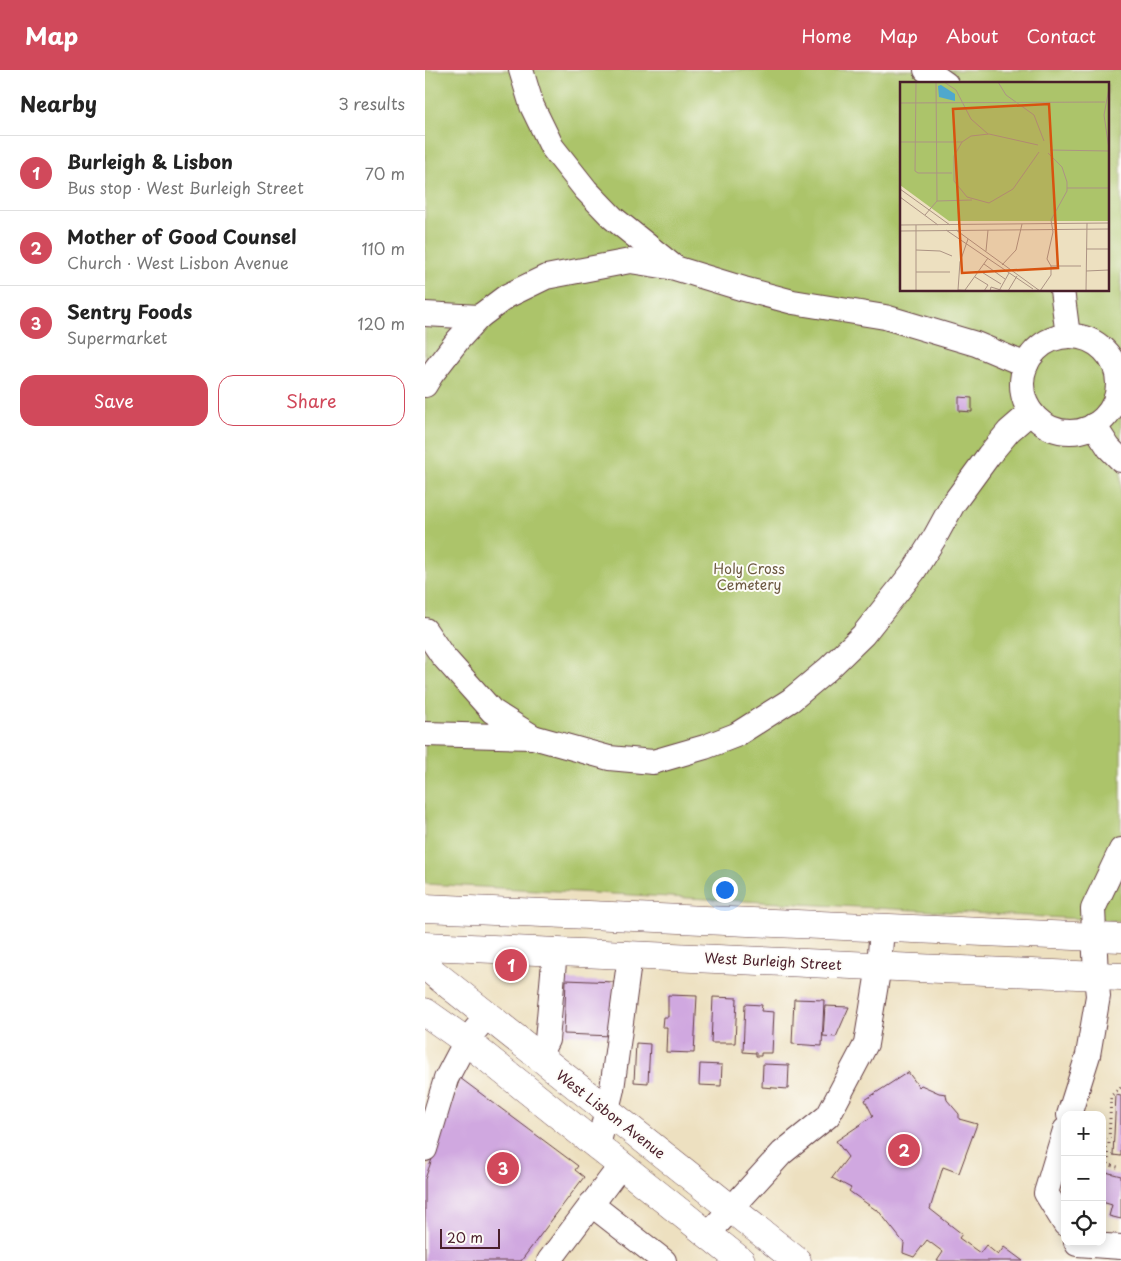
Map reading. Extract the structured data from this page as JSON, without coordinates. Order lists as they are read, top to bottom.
{
  "streets": {
    "main road": ["West Burleigh Street", "West Lisbon Avenue"]
  },
  "parks": ["Holy Cross Cemetery"],
  "scale_bar": "20 m",
  "page": {
    "header": "Map",
    "nav": [
      "Home",
      "Map",
      "About",
      "Contact"
    ],
    "heading": ["Nearby", "3 results"],
    "list": [
      {
        "mark": "1",
        "name": "Burleigh & Lisbon",
        "note": "Bus stop · West Burleigh Street",
        "value": "70 m"
      },
      {
        "mark": "2",
        "name": "Mother of Good Counsel",
        "note": "Church · West Lisbon Avenue",
        "value": "110 m"
      },
      {
        "mark": "3",
        "name": "Sentry Foods",
        "note": "Supermarket",
        "value": "120 m"
      }
    ],
    "buttons": ["Save", "Share"],
    "pins": ["1", "2", "3"],
    "map_buttons": ["+", "−"],
    "scale": "20 m"
  }
}
